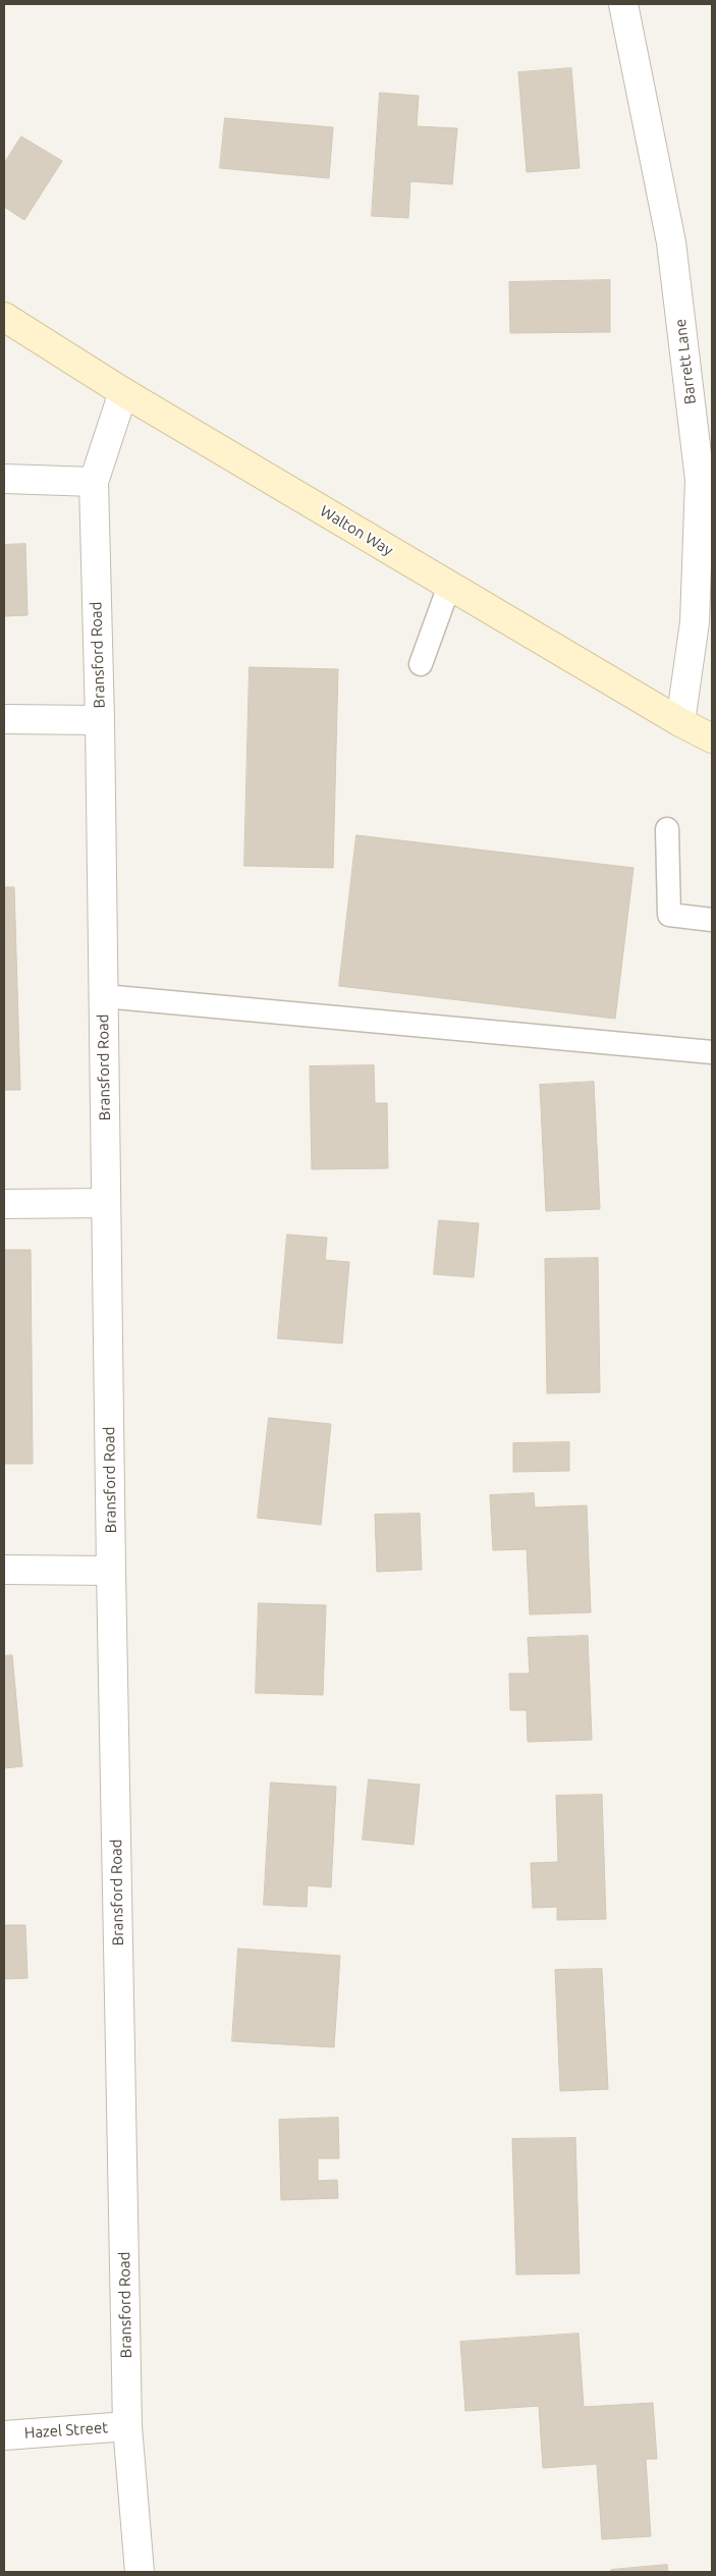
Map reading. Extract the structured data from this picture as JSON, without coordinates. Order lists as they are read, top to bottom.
{
  "streets": {
    "main road": ["Walton Way"],
    "street": ["Barrett Lane", "Bransford Road", "Hazel Street"]
  },
  "crossings": [
    ["Barrett Lane", "Walton Way"],
    ["Walton Way", "Bransford Road"],
    ["Bransford Road", "Hazel Street"]
  ]
}
